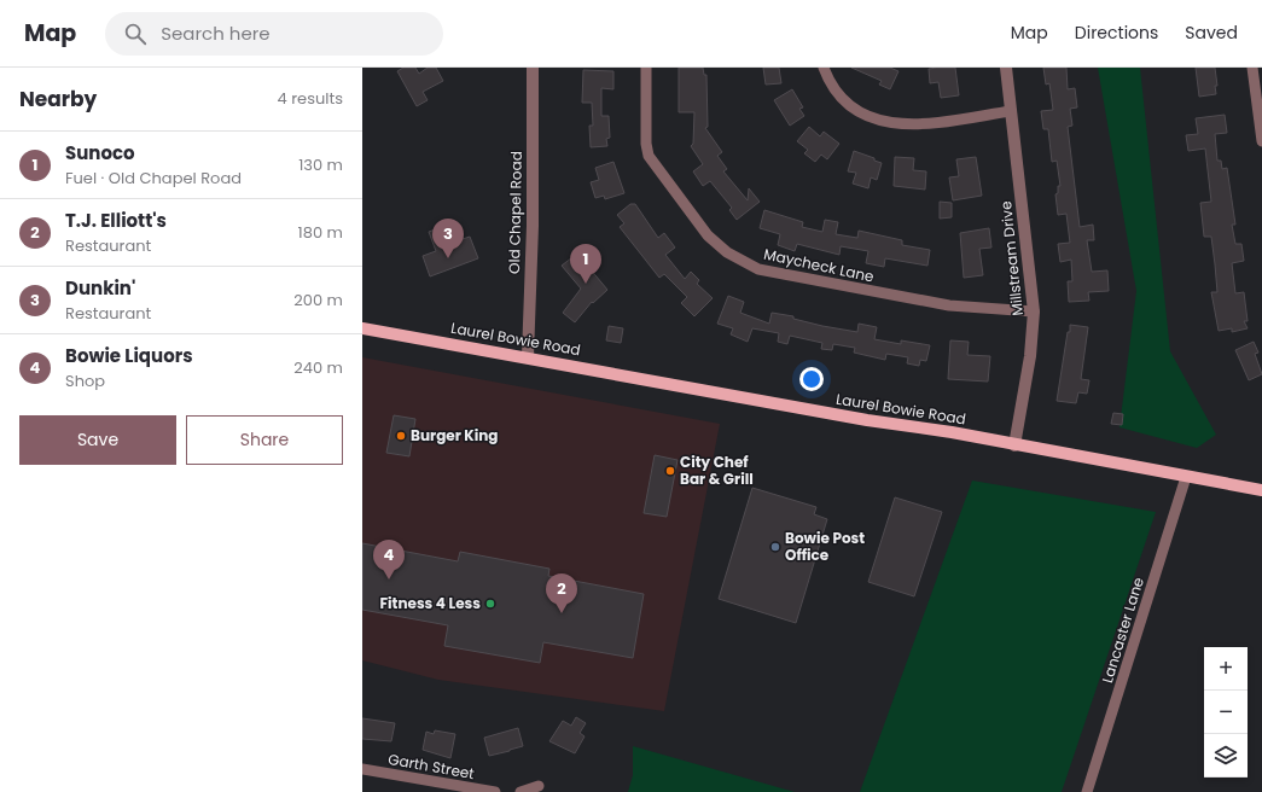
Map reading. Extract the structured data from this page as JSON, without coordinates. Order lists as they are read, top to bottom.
{
  "streets": {
    "main road": ["Laurel Bowie Road"],
    "street": [
      "Old Chapel Road",
      "Millstream Drive",
      "Maycheck Lane",
      "Lancaster Lane",
      "Garth Street"
    ]
  },
  "crossings": [
    ["Old Chapel Road", "Laurel Bowie Road"],
    ["Millstream Drive", "Maycheck Lane"],
    ["Millstream Drive", "Laurel Bowie Road"],
    ["Laurel Bowie Road", "Lancaster Lane"]
  ],
  "places": [
    "Burger King",
    "City Chef Bar & Grill",
    "Bowie Post Office",
    "Fitness 4 Less"
  ],
  "page": {
    "header": "Map",
    "search": "Search here",
    "nav": ["Map", "Directions", "Saved"],
    "heading": ["Nearby", "4 results"],
    "list": [
      {
        "mark": "1",
        "name": "Sunoco",
        "note": "Fuel · Old Chapel Road",
        "value": "130 m"
      },
      {
        "mark": "2",
        "name": "T.J. Elliott's",
        "note": "Restaurant",
        "value": "180 m"
      },
      {
        "mark": "3",
        "name": "Dunkin'",
        "note": "Restaurant",
        "value": "200 m"
      },
      {
        "mark": "4",
        "name": "Bowie Liquors",
        "note": "Shop",
        "value": "240 m"
      }
    ],
    "pins": [
      "3",
      "1",
      "4",
      "2"
    ],
    "buttons": ["Save", "Share"],
    "map_buttons": ["+", "−"]
  }
}
